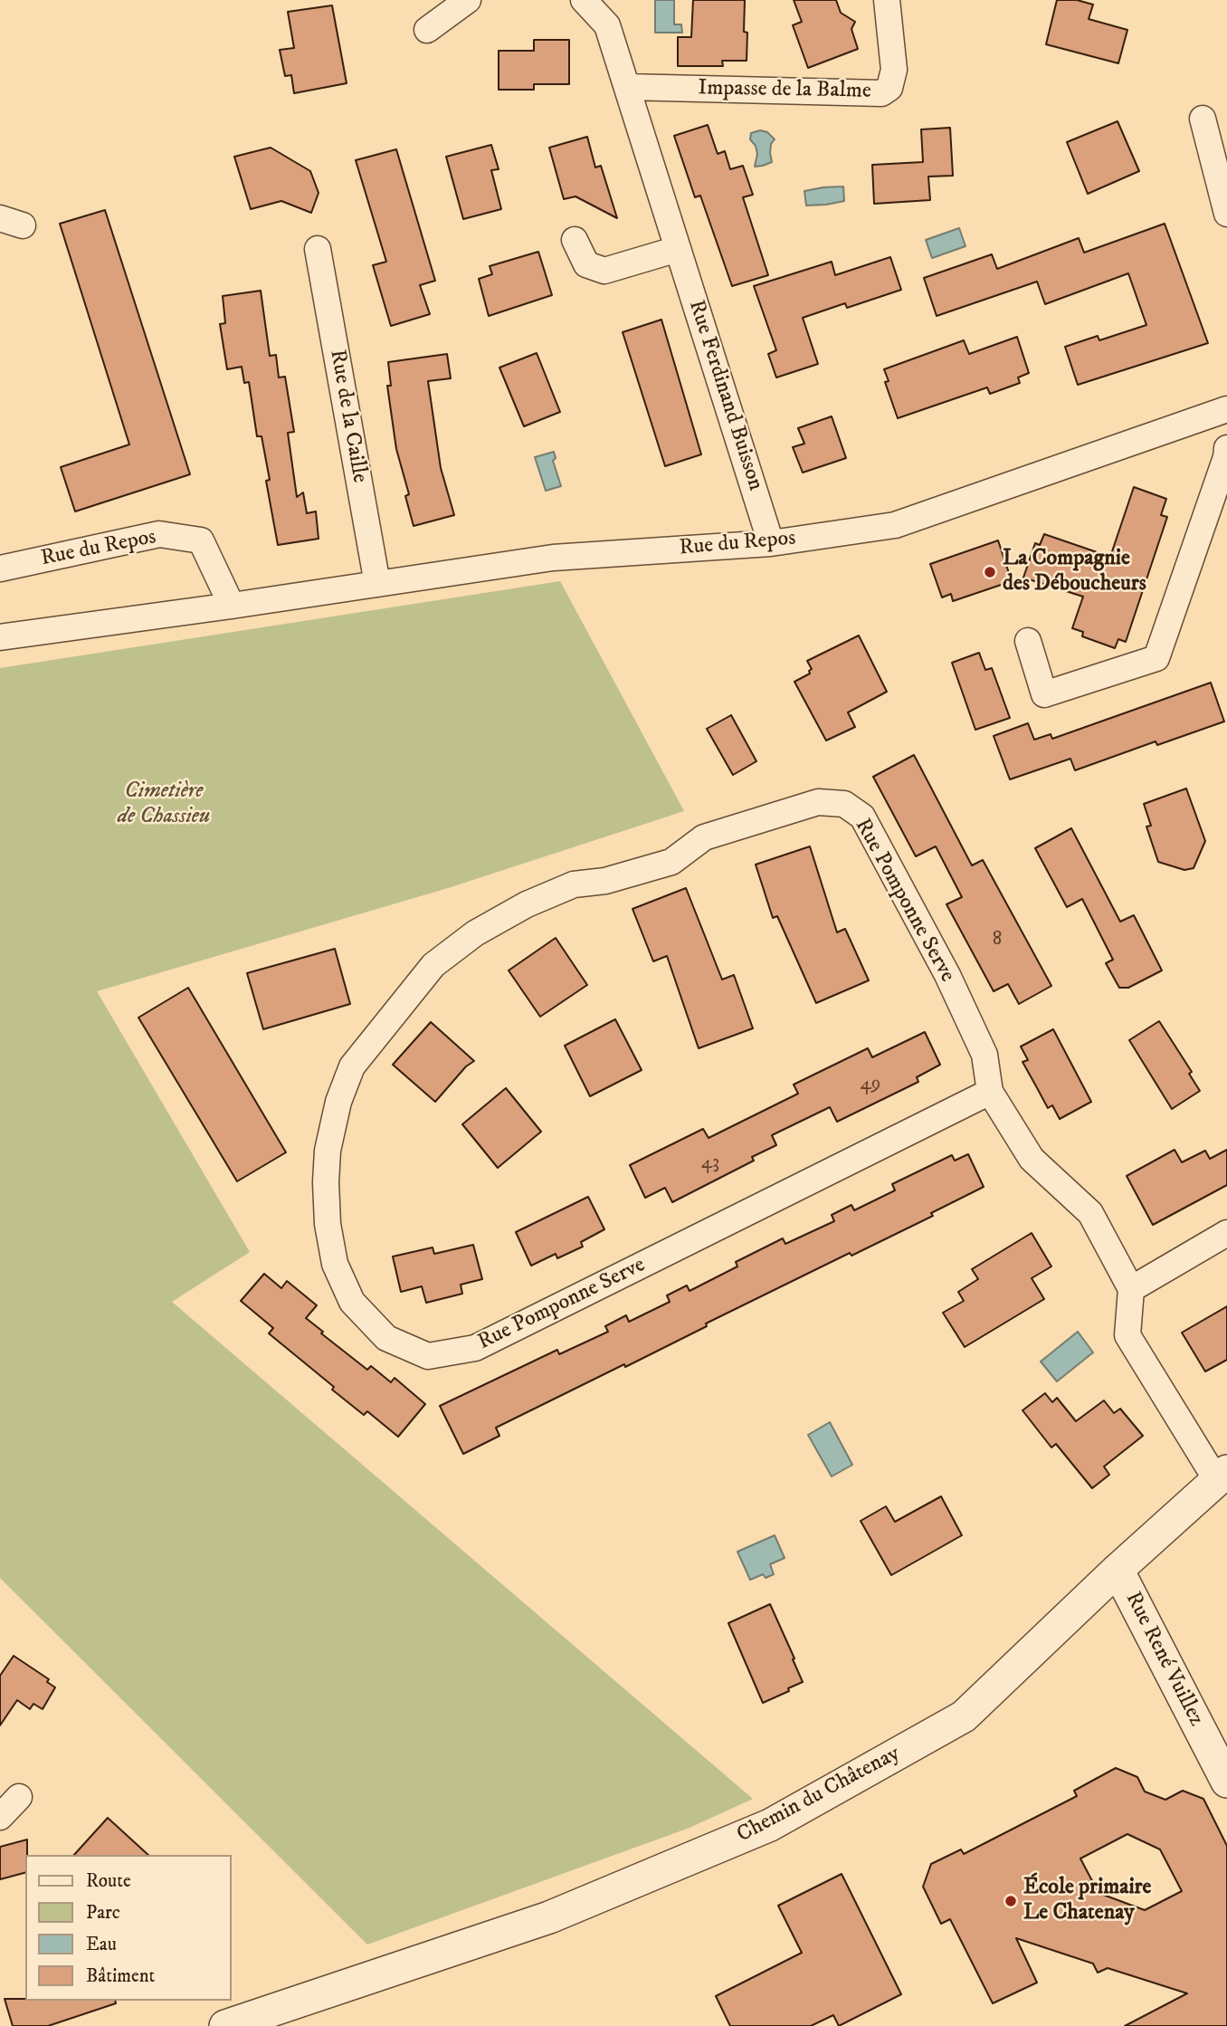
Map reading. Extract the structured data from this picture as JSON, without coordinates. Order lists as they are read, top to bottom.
{
  "streets": {
    "street": [
      "Impasse de la Balme",
      "Rue Ferdinand Buisson",
      "Rue de la Caille",
      "Rue du Repos",
      "Rue Pomponne Serve",
      "Rue René Vuillez",
      "Chemin du Châtenay"
    ]
  },
  "crossings": [
    ["Impasse de la Balme", "Rue Ferdinand Buisson"],
    ["Rue Ferdinand Buisson", "Rue du Repos"],
    ["Rue de la Caille", "Rue du Repos"],
    ["Rue René Vuillez", "Chemin du Châtenay"]
  ],
  "parks": ["Cimetière de Chassieu"],
  "places": ["La Compagnie des Déboucheurs", "École primaire Le Chatenay"],
  "house_numbers": ["8", "49", "43"],
  "legend": [
    "Route",
    "Parc",
    "Eau",
    "Bâtiment"
  ]
}
